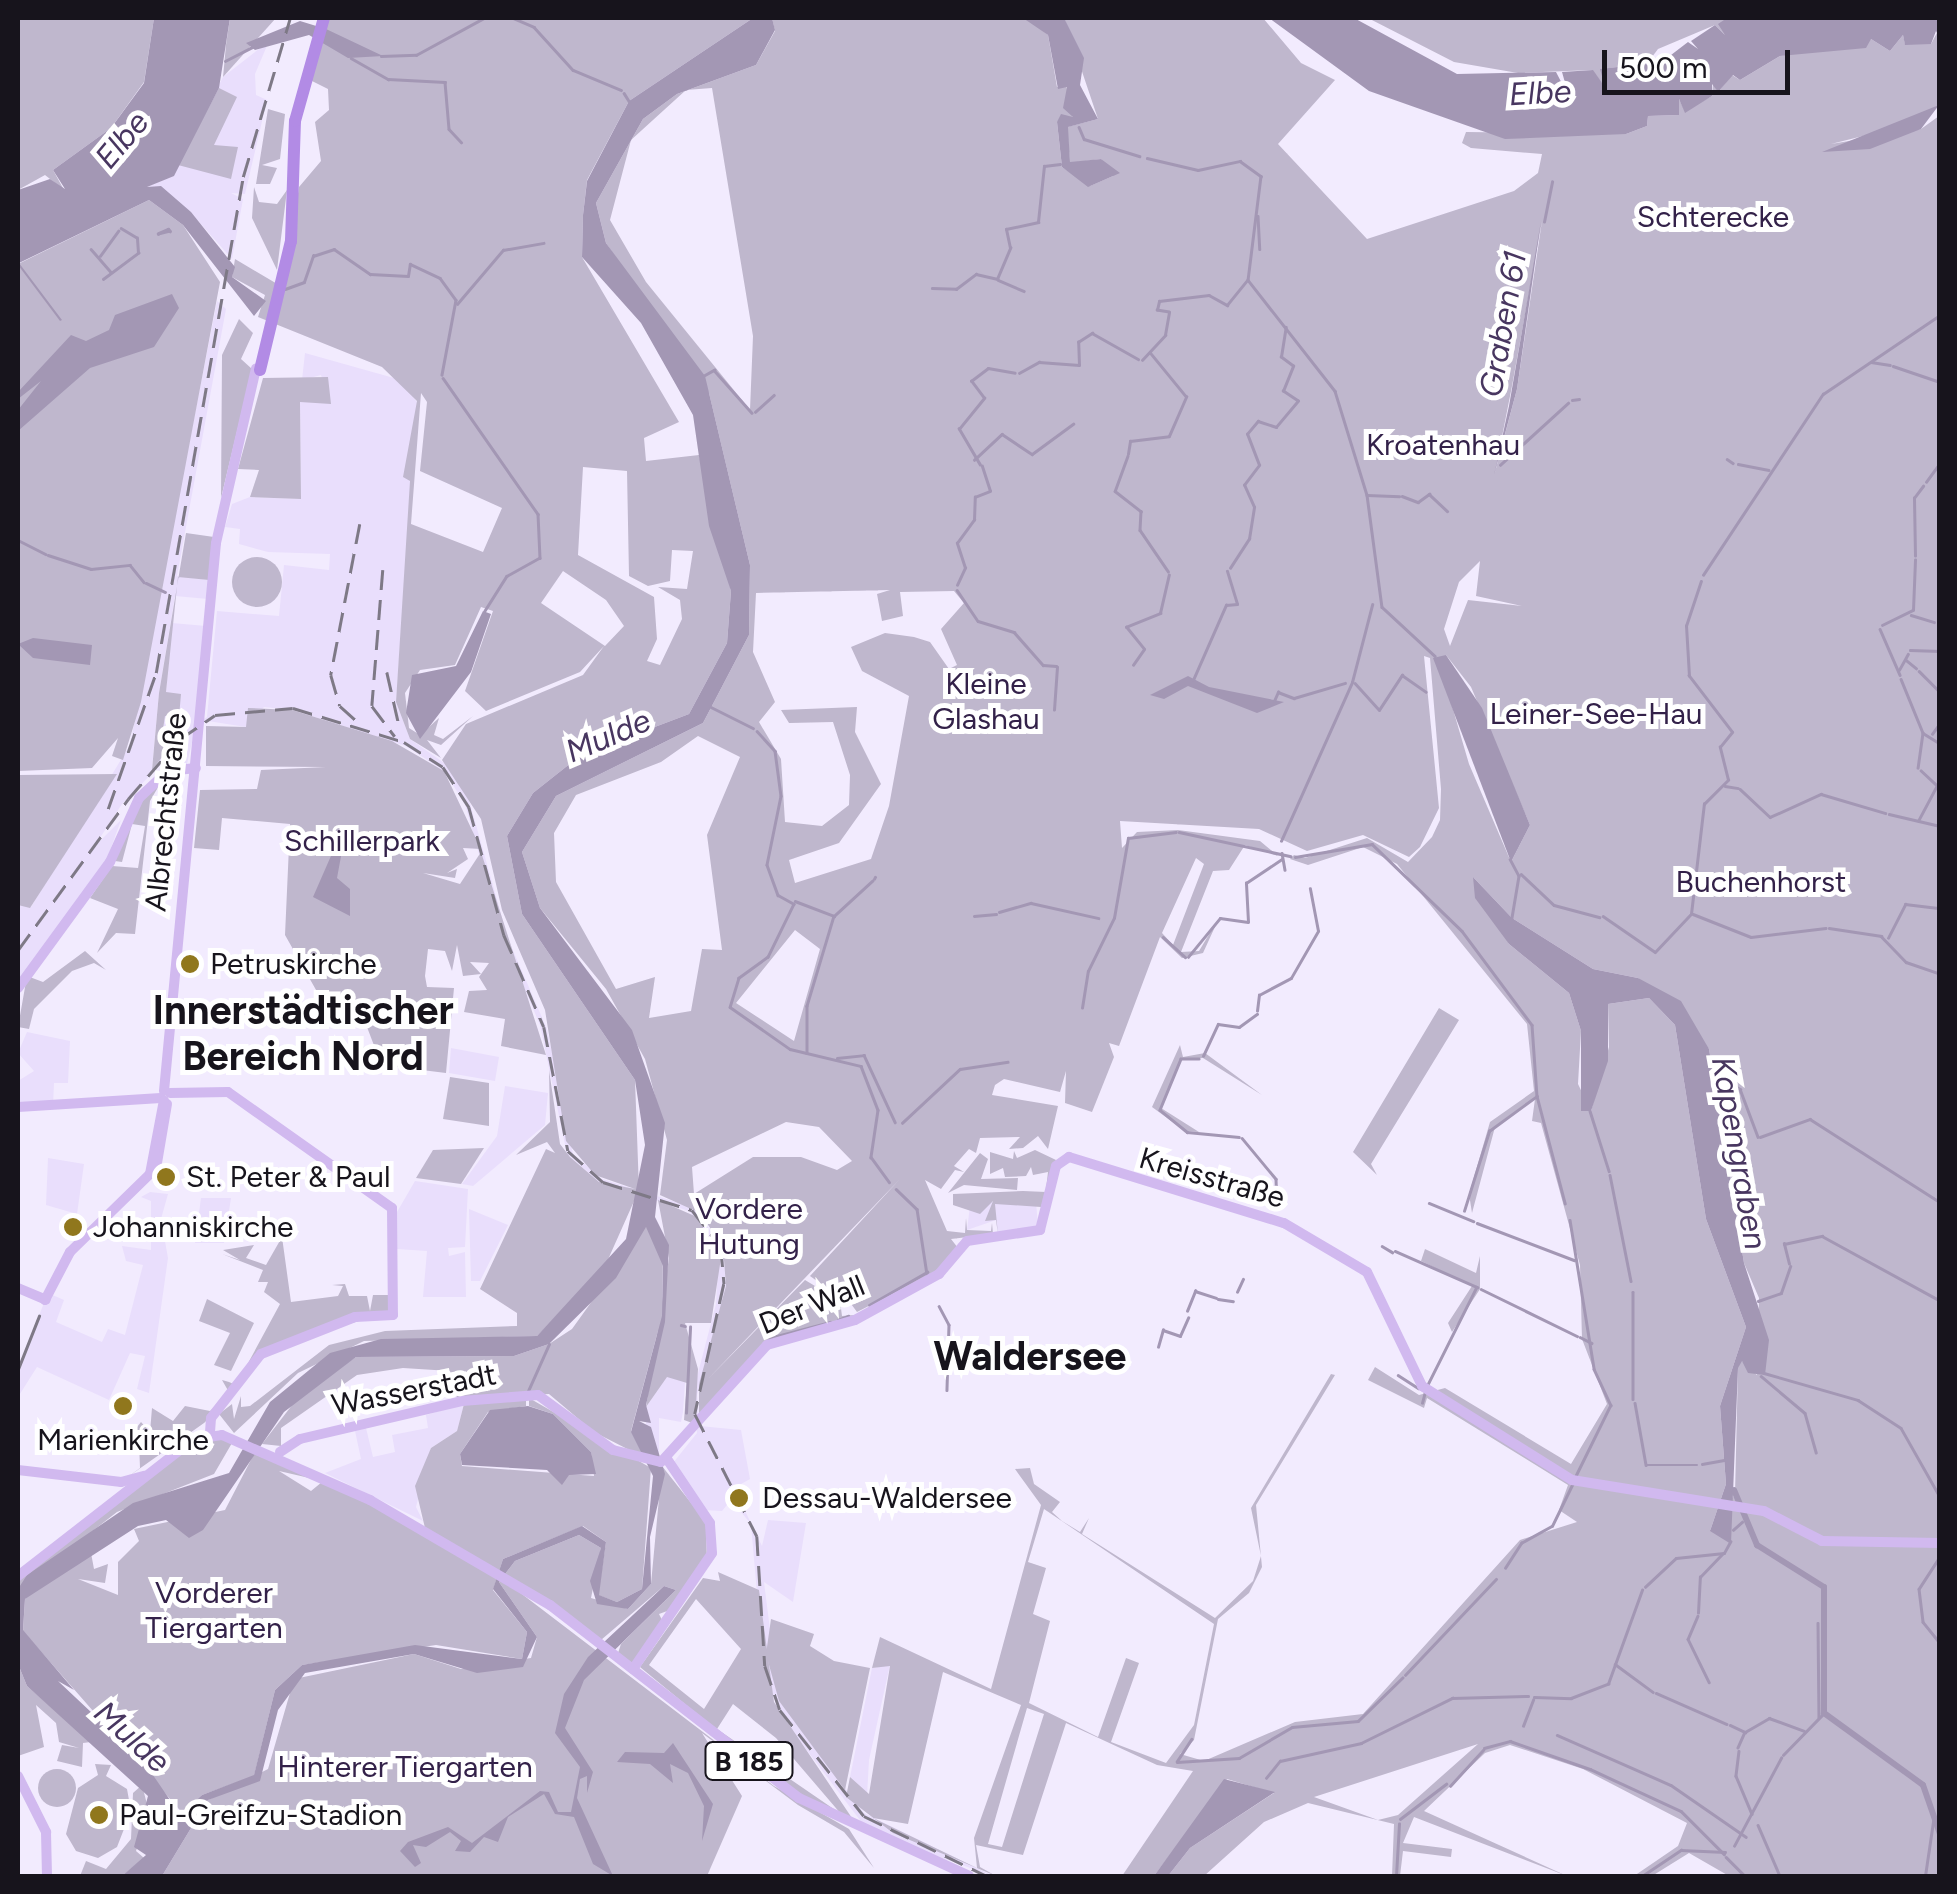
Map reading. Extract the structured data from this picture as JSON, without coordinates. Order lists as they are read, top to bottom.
{
  "streets": {
    "main road": [
      "Albrechtstraße",
      "Kreisstraße",
      "Der Wall",
      "Wasserstadt",
      "B 185"
    ]
  },
  "crossings": [
    ["Kreisstraße", "Der Wall"],
    ["Der Wall", "Wasserstadt"],
    ["Wasserstadt", "B 185"]
  ],
  "districts": ["Innerstädtischer Bereich Nord", "Waldersee"],
  "water": [
    "Elbe",
    "Graben 61",
    "Mulde",
    "Kapengraben"
  ],
  "parks": [
    "Schterecke",
    "Kroatenhau",
    "Kleine Glashau",
    "Leiner-See-Hau",
    "Schillerpark",
    "Buchenhorst",
    "Vordere Hutung",
    "Vorderer Tiergarten",
    "Hinterer Tiergarten"
  ],
  "places": [
    "Petruskirche",
    "St. Peter & Paul",
    "Johanniskirche",
    "Marienkirche",
    "Dessau-Waldersee",
    "Paul-Greifzu-Stadion"
  ],
  "scale_bar": "500 m"
}
